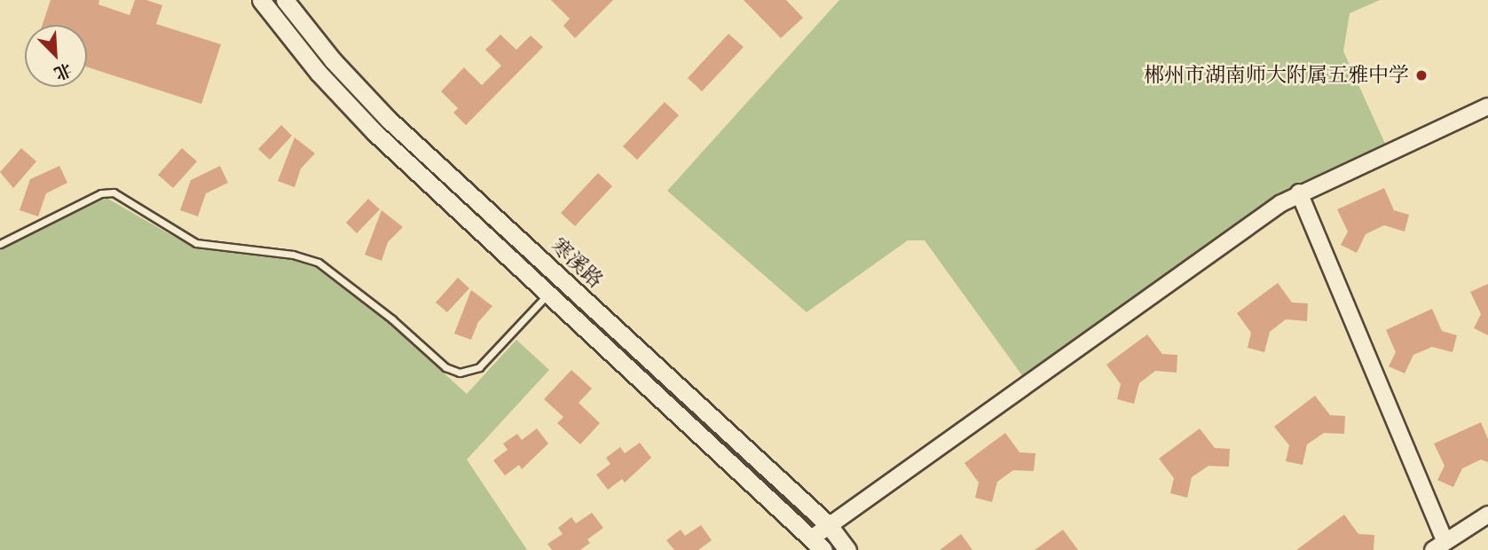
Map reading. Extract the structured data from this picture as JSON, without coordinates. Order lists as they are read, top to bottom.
{
  "streets": {
    "main road": ["寒溪路"]
  },
  "places": ["郴州市湖南师大附属五雅中学"],
  "north": "bottom right"
}
